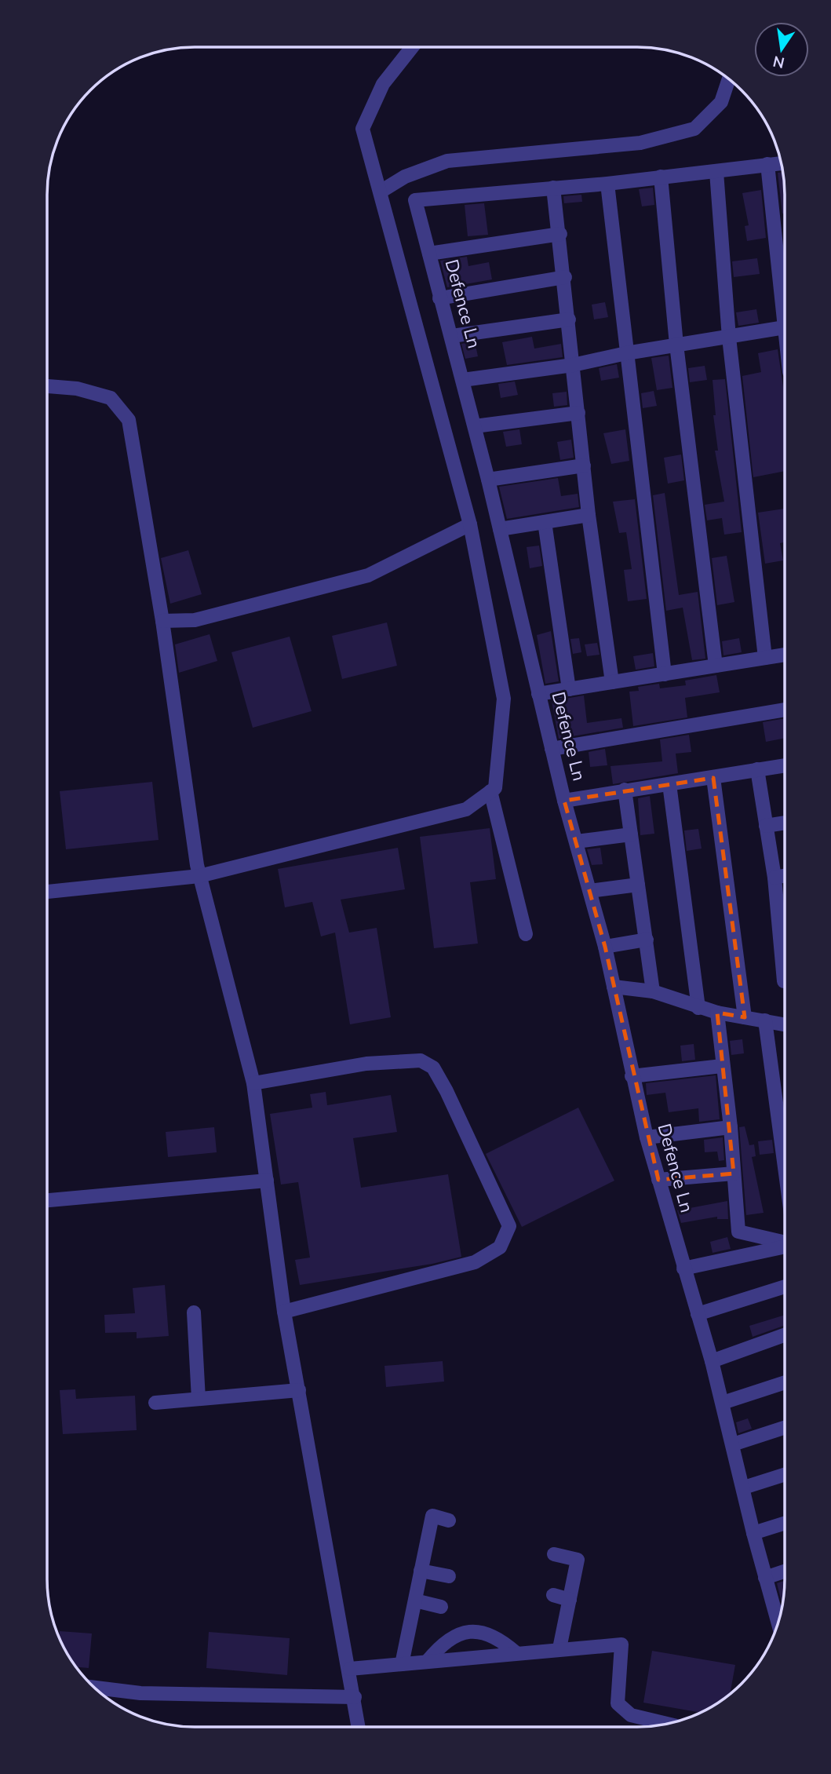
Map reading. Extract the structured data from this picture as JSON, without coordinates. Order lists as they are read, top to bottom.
{
  "streets": {
    "street": ["Defence Ln"]
  },
  "north": "bottom"
}
